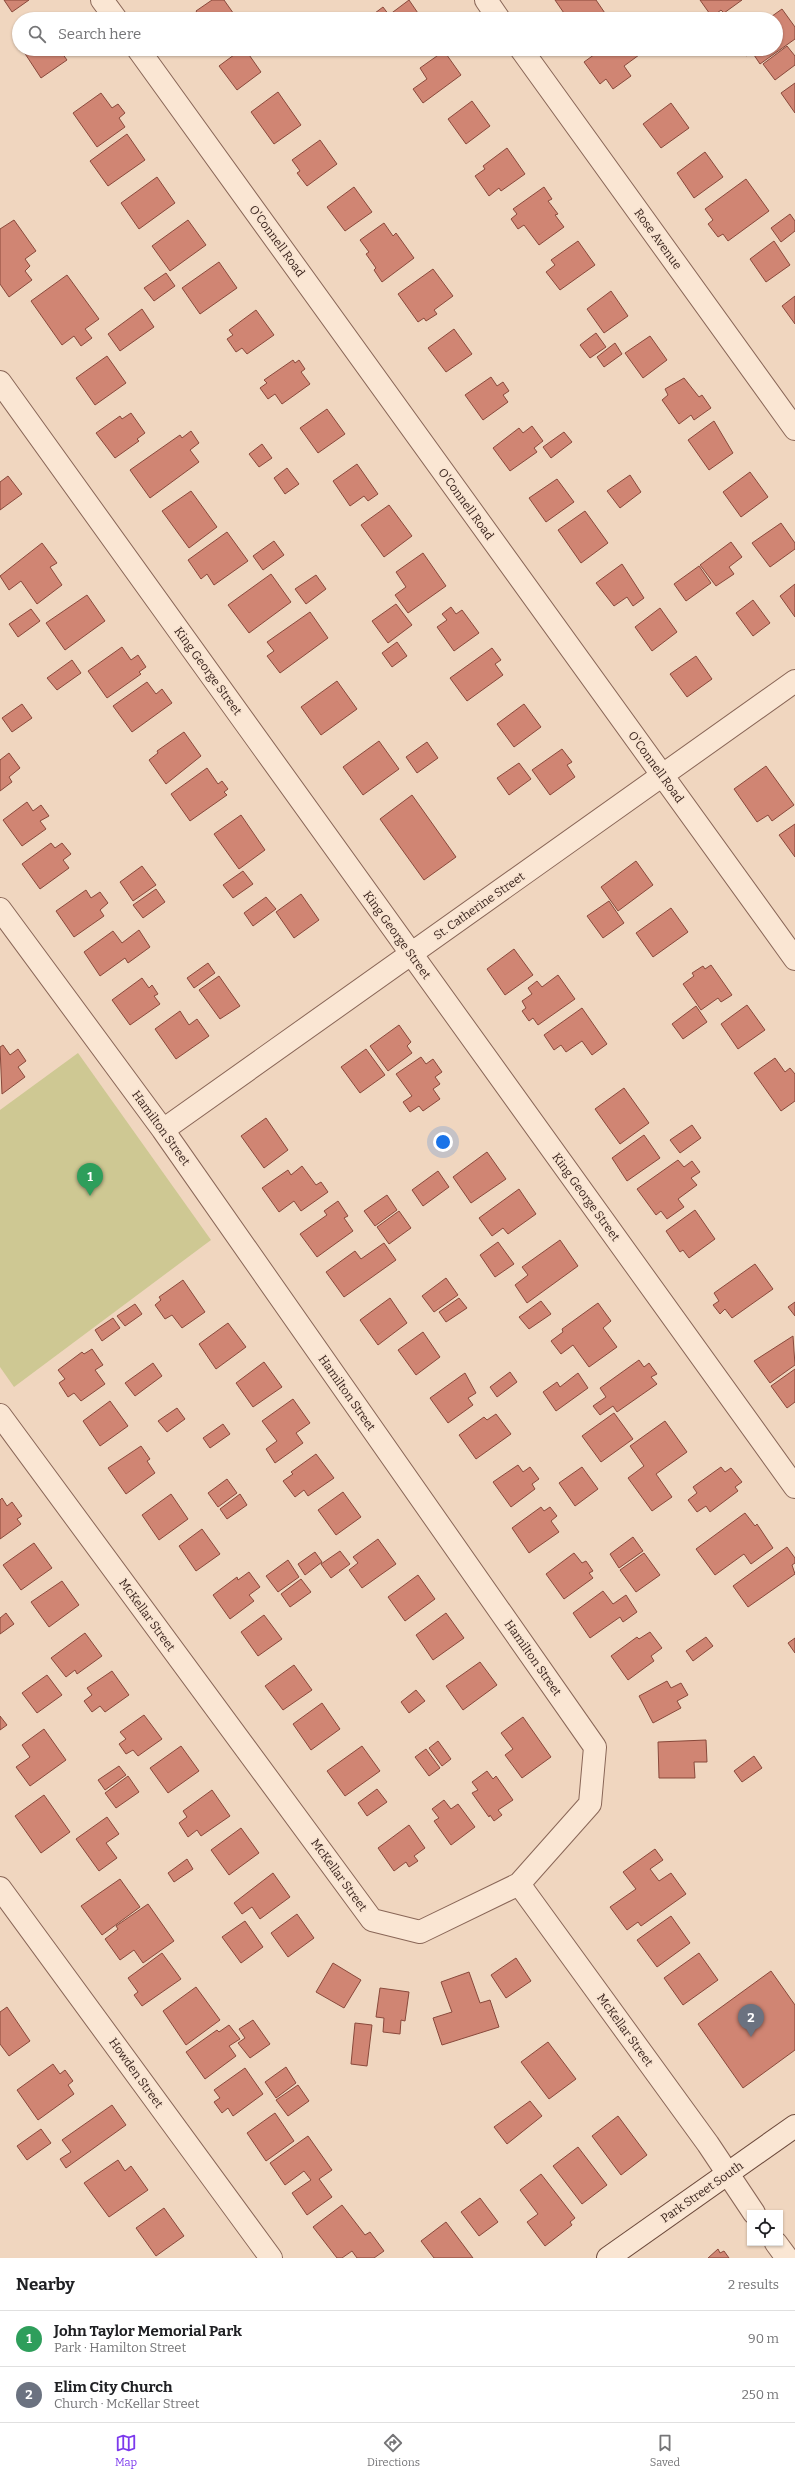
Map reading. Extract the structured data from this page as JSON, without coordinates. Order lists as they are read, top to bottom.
{
  "streets": {
    "street": [
      "Rose Avenue",
      "O'Connell Road",
      "King George Street",
      "St. Catherine Street",
      "Hamilton Street",
      "McKellar Street",
      "Howden Street",
      "Park Street South"
    ]
  },
  "crossings": [
    ["O'Connell Road", "St. Catherine Street"],
    ["King George Street", "St. Catherine Street"],
    ["St. Catherine Street", "Hamilton Street"],
    ["Hamilton Street", "McKellar Street"],
    ["McKellar Street", "Park Street South"]
  ],
  "page": {
    "search": "Search here",
    "pins": ["1", "2"],
    "heading": ["Nearby", "2 results"],
    "list": [
      {
        "mark": "1",
        "name": "John Taylor Memorial Park",
        "note": "Park · Hamilton Street",
        "value": "90 m"
      },
      {
        "mark": "2",
        "name": "Elim City Church",
        "note": "Church · McKellar Street",
        "value": "250 m"
      }
    ],
    "nav": ["Map", "Directions", "Saved"]
  }
}
